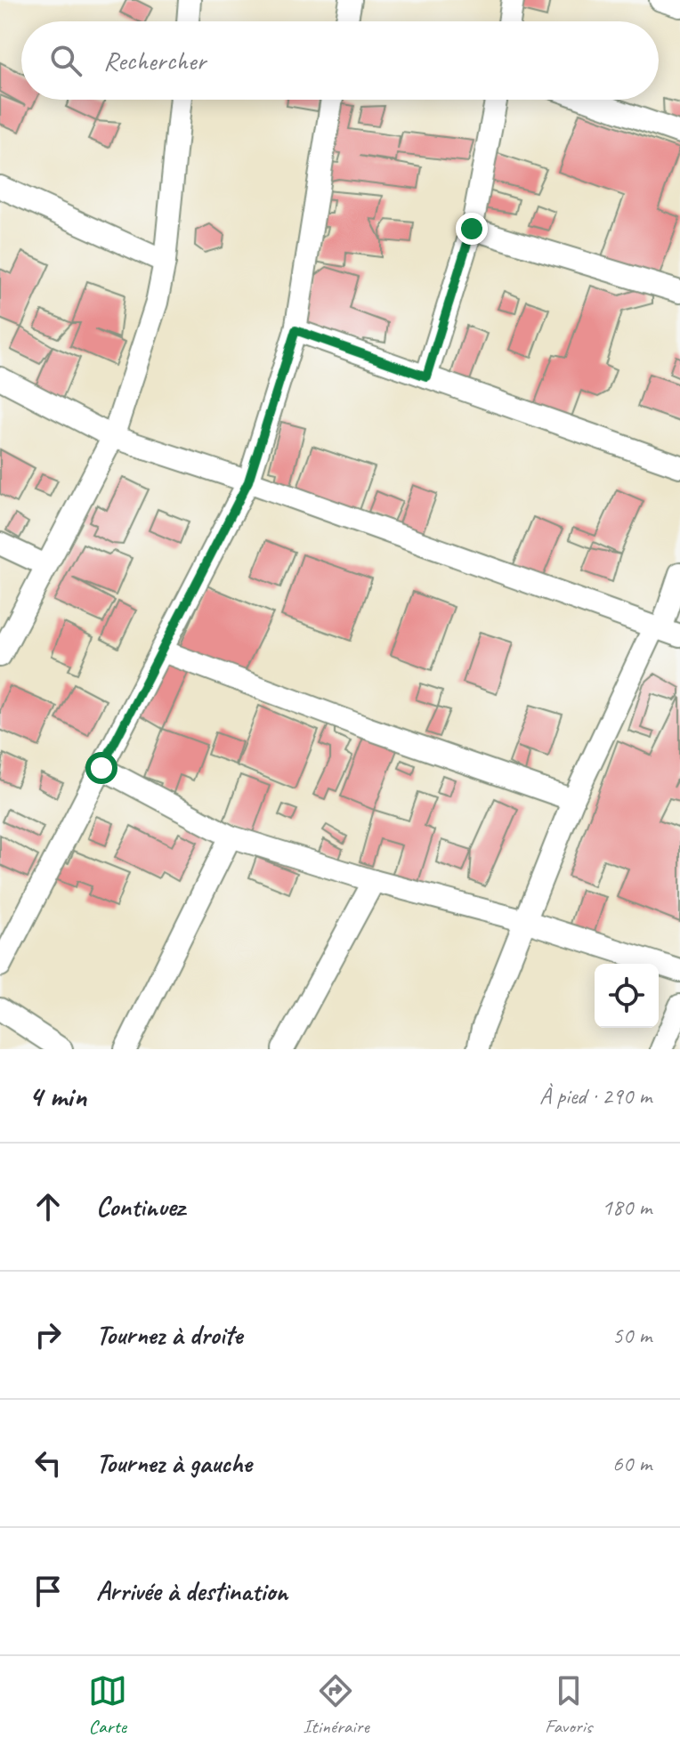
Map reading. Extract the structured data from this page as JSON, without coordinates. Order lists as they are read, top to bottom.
{
  "page": {
    "search": "Rechercher",
    "heading": ["4 min", "À pied · 290 m"],
    "list": [
      ["Continuez", "180 m"],
      ["Tournez à droite", "50 m"],
      ["Tournez à gauche", "60 m"],
      "Arrivée à destination"
    ],
    "nav": ["Carte", "Itinéraire", "Favoris"]
  }
}
